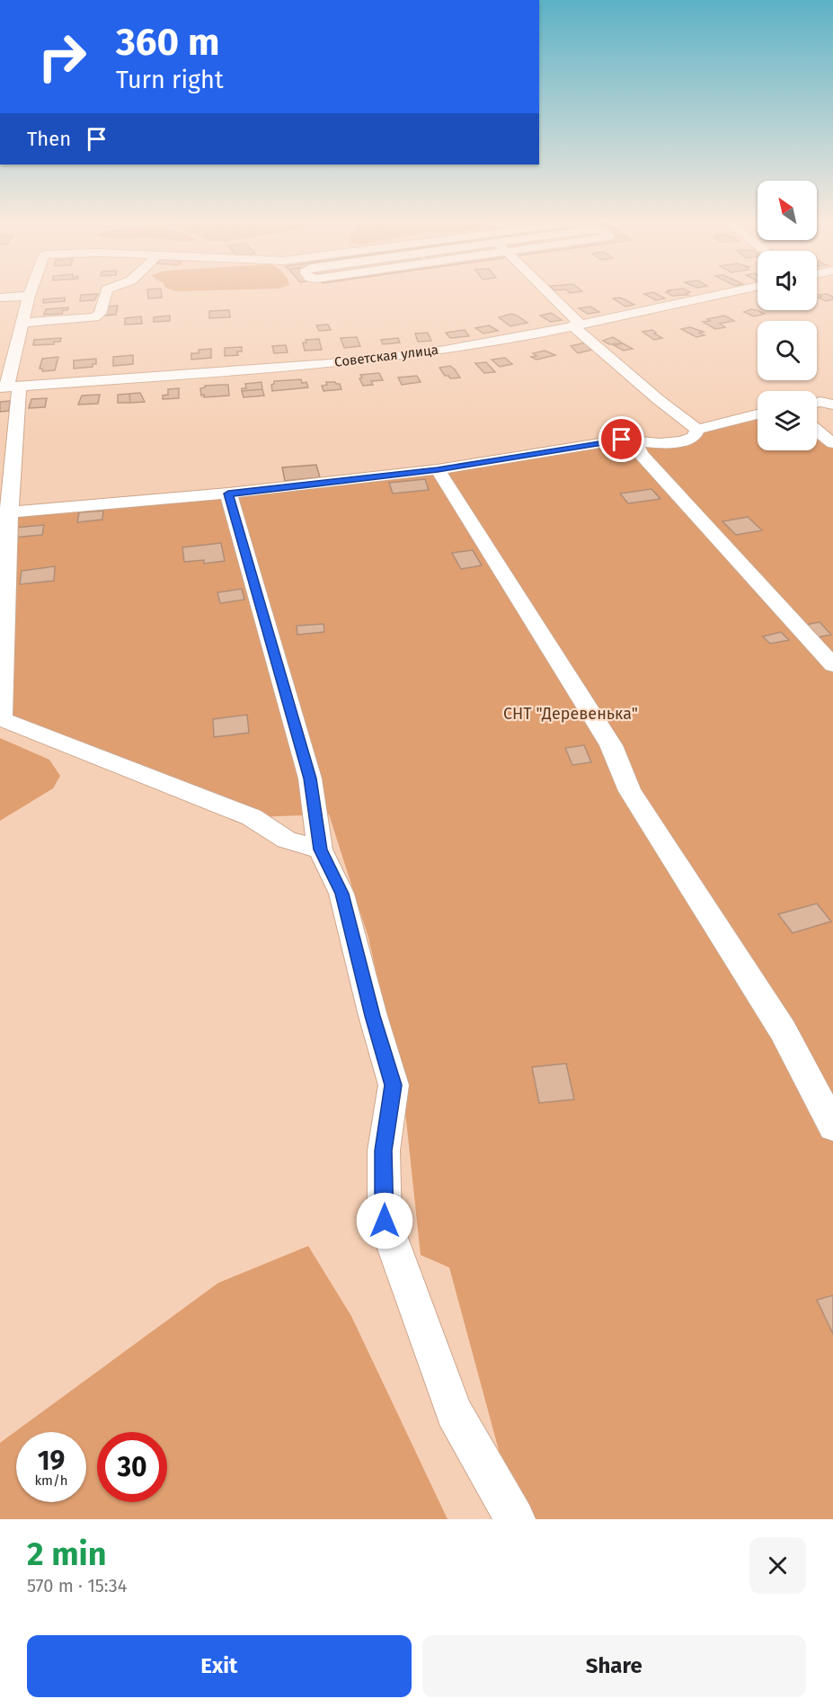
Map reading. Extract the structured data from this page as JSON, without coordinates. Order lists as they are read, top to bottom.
{
  "streets": {
    "street": ["Советская улица"]
  },
  "parks": ["СНТ \"Деревенька\""],
  "north": "top left",
  "page": {
    "turn": ["360 m", "Turn right"],
    "then": "Then",
    "speed": "19 km/h",
    "limit": "30",
    "heading": ["2 min", "570 m · 15:34"],
    "buttons": ["Exit", "Share"]
  }
}
